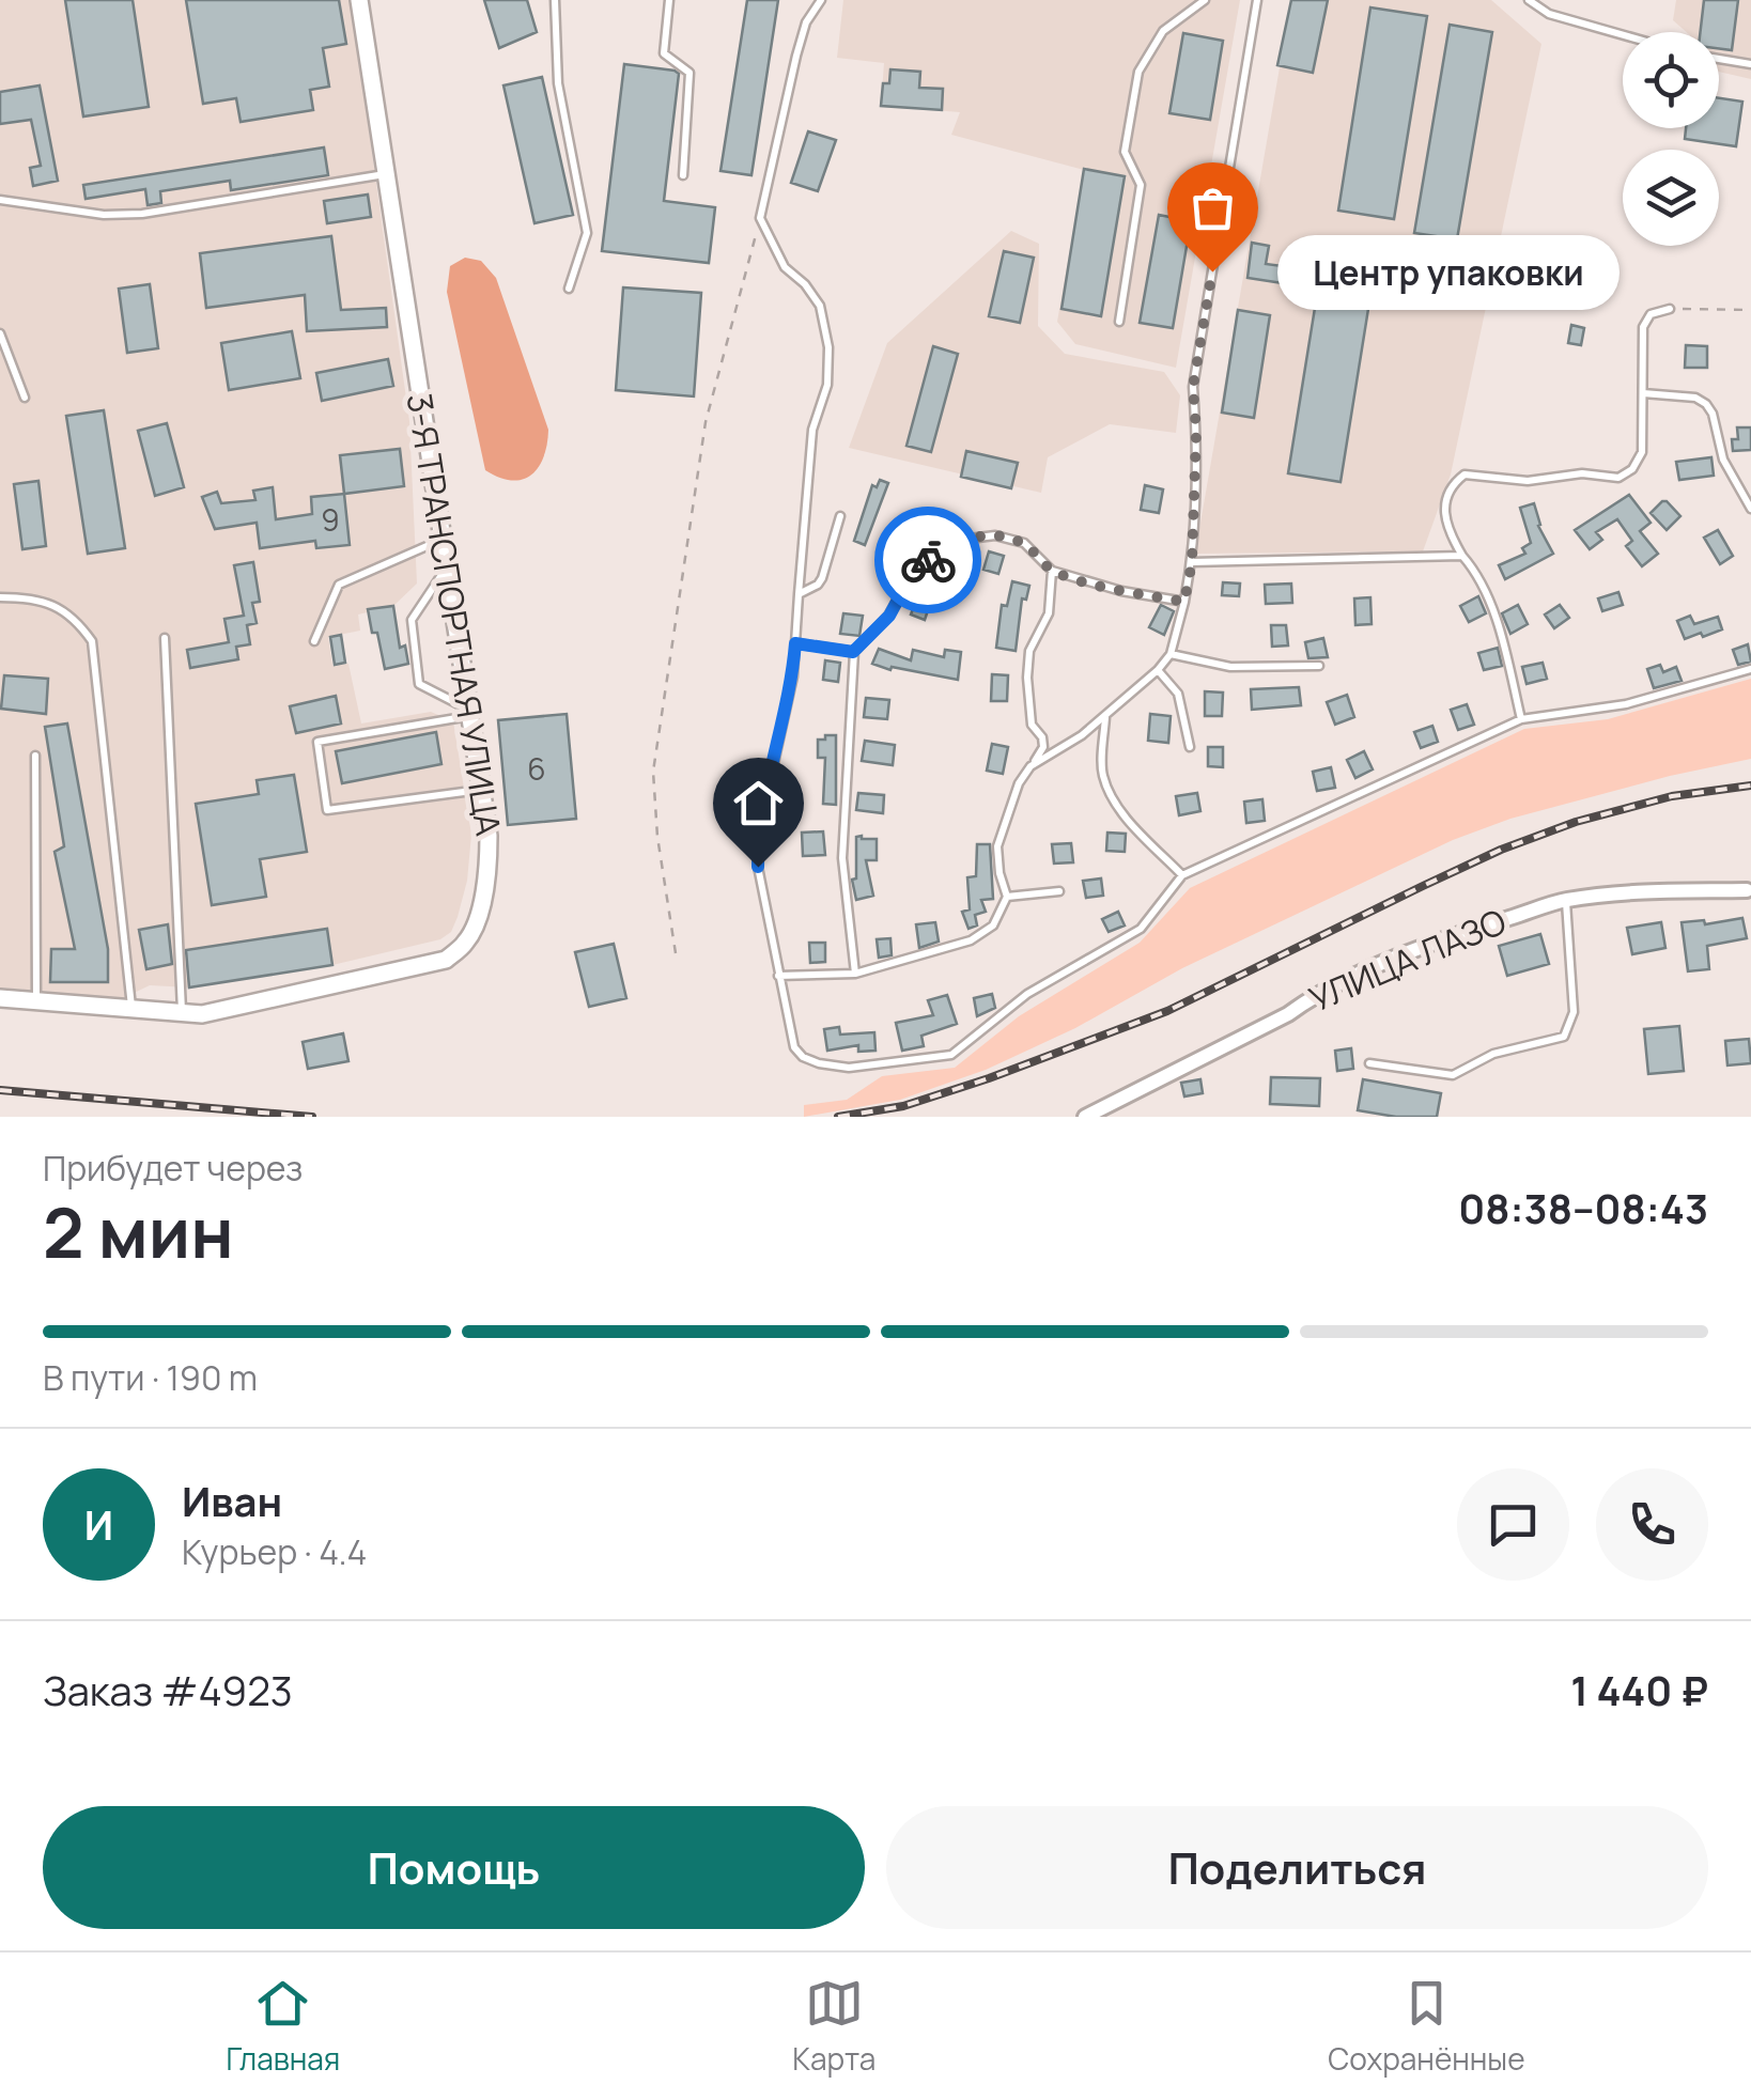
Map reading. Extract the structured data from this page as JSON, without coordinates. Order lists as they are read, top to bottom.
{
  "streets": {
    "street": ["3-Я ТРАНСПОРТНАЯ УЛИЦА", "УЛИЦА ЛАЗО"]
  },
  "places": ["Центр упаковки"],
  "house_numbers": ["9", "6"],
  "page": {
    "bubble": "Центр упаковки",
    "heading": ["2 мин", "Прибудет через", "08:38–08:43"],
    "panel": [
      "Иван",
      "Курьер · 4.4",
      "Заказ #4923",
      "1 440 ₽"
    ],
    "bar": "В пути · 190 m",
    "round": "И",
    "buttons": ["Помощь", "Поделиться"],
    "tabs": ["Главная", "Карта", "Сохранённые"]
  }
}
